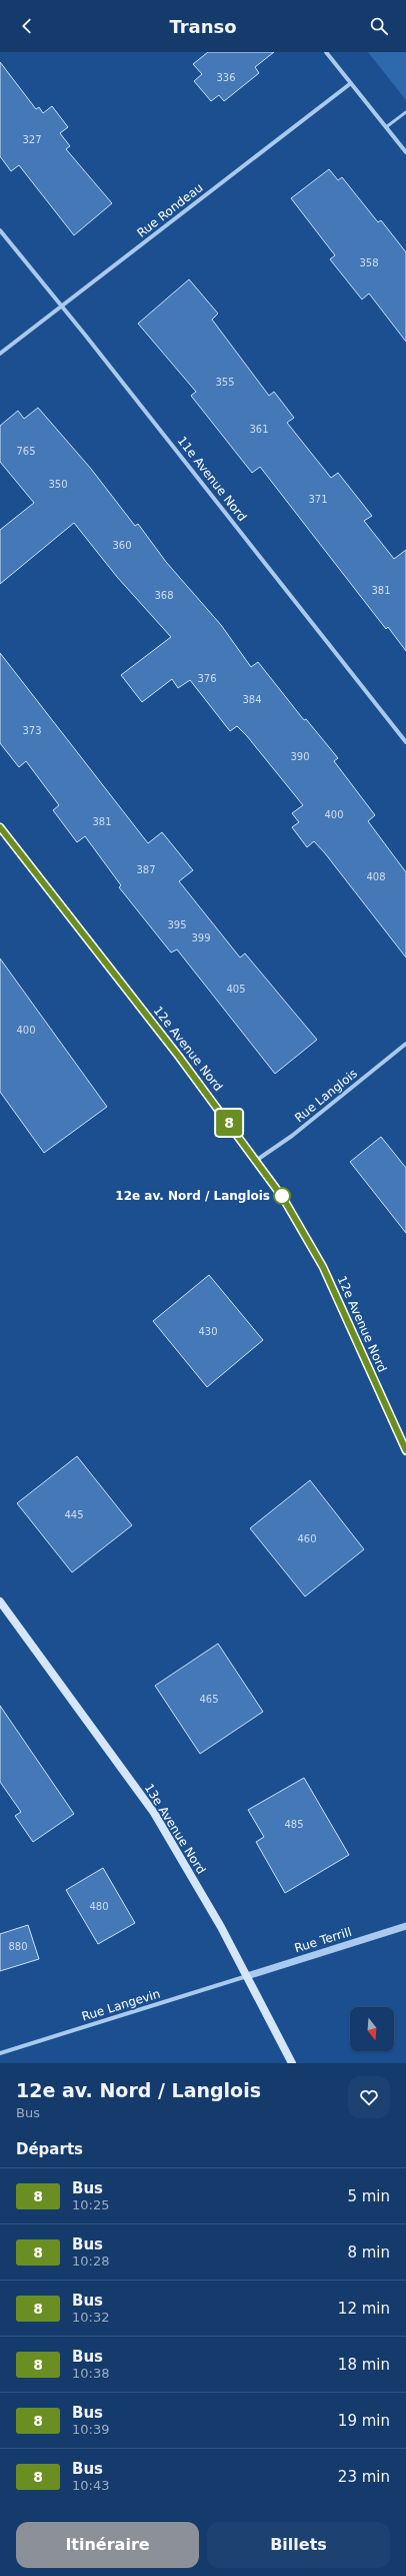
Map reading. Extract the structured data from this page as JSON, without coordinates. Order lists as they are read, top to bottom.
{
  "streets": {
    "main road": ["12e Avenue Nord", "13e Avenue Nord"],
    "street": [
      "Rue Rondeau",
      "11e Avenue Nord",
      "Rue Langlois",
      "Rue Terrill",
      "Rue Langevin"
    ]
  },
  "crossings": [
    ["Rue Rondeau", "11e Avenue Nord"],
    ["12e Avenue Nord", "Rue Langlois"],
    ["13e Avenue Nord", "Rue Terrill"],
    ["13e Avenue Nord", "Rue Langevin"],
    ["Rue Terrill", "Rue Langevin"]
  ],
  "places": ["12e av. Nord / Langlois"],
  "lines": ["bus line 8"],
  "house_numbers": [
    "336",
    "327",
    "358",
    "355",
    "361",
    "765",
    "350",
    "371",
    "360",
    "381",
    "368",
    "376",
    "384",
    "373",
    "390",
    "400",
    "381",
    "387",
    "408",
    "395",
    "399",
    "405",
    "400",
    "430",
    "445",
    "460",
    "465",
    "485",
    "480",
    "880"
  ],
  "north": "bottom",
  "page": {
    "header": "Transo",
    "on_map": "8",
    "heading": [
      ["12e av. Nord / Langlois", "Bus"],
      "Départs"
    ],
    "list": [
      {
        "mark": "8",
        "name": "Bus",
        "note": "10:25",
        "value": "5 min"
      },
      {
        "mark": "8",
        "name": "Bus",
        "note": "10:28",
        "value": "8 min"
      },
      {
        "mark": "8",
        "name": "Bus",
        "note": "10:32",
        "value": "12 min"
      },
      {
        "mark": "8",
        "name": "Bus",
        "note": "10:38",
        "value": "18 min"
      },
      {
        "mark": "8",
        "name": "Bus",
        "note": "10:39",
        "value": "19 min"
      },
      {
        "mark": "8",
        "name": "Bus",
        "note": "10:43",
        "value": "23 min"
      }
    ],
    "buttons": ["Itinéraire", "Billets"]
  }
}
